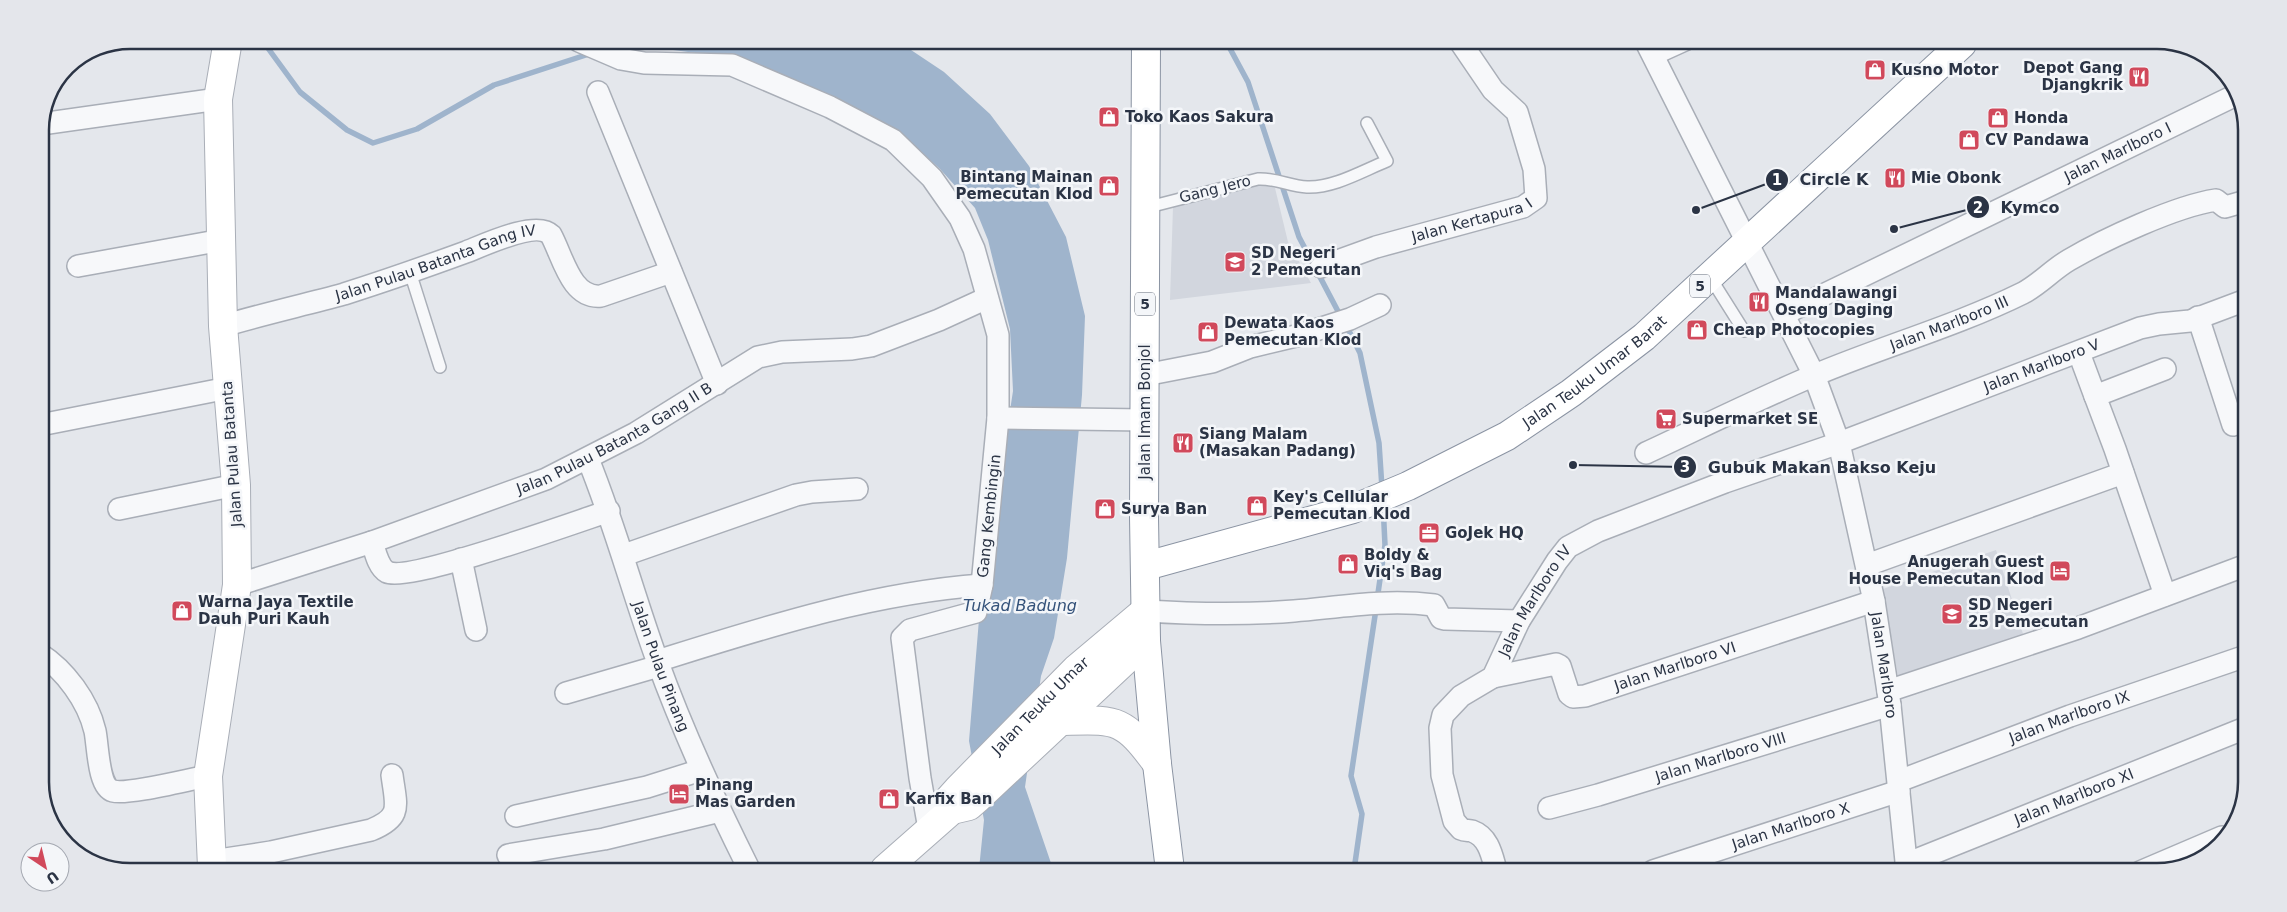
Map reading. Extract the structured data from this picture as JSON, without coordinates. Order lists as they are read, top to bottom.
{
  "streets": {
    "main road": [
      "5",
      "Jalan Teuku Umar Barat",
      "Jalan Imam Bonjol",
      "Jalan Pulau Batanta",
      "Jalan Teuku Umar"
    ],
    "street": [
      "Jalan Marlboro I",
      "Jalan Kertapura I",
      "Jalan Pulau Batanta Gang IV",
      "Jalan Marlboro III",
      "Jalan Marlboro V",
      "Jalan Pulau Batanta Gang II B",
      "Gang Kembingin",
      "Jalan Marlboro IV",
      "Jalan Marlboro",
      "Jalan Pulau Pinang",
      "Jalan Marlboro VI",
      "Jalan Marlboro IX",
      "Jalan Marlboro VIII",
      "Jalan Marlboro XI",
      "Jalan Marlboro X"
    ],
    "lane": ["Gang Jero"]
  },
  "crossings": [
    ["Jalan Marlboro I", "Jalan Marlboro"],
    ["Gang Jero", "Jalan Imam Bonjol"],
    ["Jalan Pulau Batanta Gang IV", "Jalan Pulau Batanta"],
    ["Jalan Marlboro III", "Jalan Marlboro"],
    ["Jalan Marlboro V", "Jalan Marlboro IV"],
    ["Jalan Marlboro V", "Jalan Marlboro"],
    ["Jalan Teuku Umar Barat", "Jalan Imam Bonjol"],
    ["Jalan Teuku Umar Barat", "Jalan Marlboro"],
    ["Jalan Imam Bonjol", "Jalan Teuku Umar"],
    ["Jalan Pulau Batanta Gang II B", "Jalan Pulau Batanta"],
    ["Jalan Pulau Batanta Gang II B", "Gang Kembingin"],
    ["Jalan Pulau Batanta Gang II B", "Jalan Pulau Pinang"],
    ["Gang Kembingin", "Jalan Teuku Umar"],
    ["Jalan Marlboro IV", "Jalan Marlboro"],
    ["Jalan Marlboro IV", "Jalan Marlboro VI"],
    ["Jalan Marlboro", "Jalan Marlboro VI"],
    ["Jalan Marlboro", "Jalan Marlboro IX"],
    ["Jalan Marlboro", "Jalan Marlboro VIII"],
    ["Jalan Marlboro", "Jalan Marlboro X"],
    ["Jalan Marlboro IX", "Jalan Marlboro X"]
  ],
  "water": ["Tukad Badung"],
  "places": {
    "shop": [
      "Kusno Motor",
      "Toko Kaos Sakura",
      "Honda",
      "CV Pandawa",
      "Bintang Mainan Pemecutan Klod",
      "Cheap Photocopies",
      "Dewata Kaos Pemecutan Klod",
      "Key's Cellular Pemecutan Klod",
      "Surya Ban",
      "Boldy & Viq's Bag",
      "Warna Jaya Textile Dauh Puri Kauh",
      "Karfix Ban"
    ],
    "restaurant": [
      "Depot Gang Djangkrik",
      "Mie Obonk",
      "Mandalawangi Oseng Daging",
      "Siang Malam (Masakan Padang)"
    ],
    "other": ["Circle K", "Kymco", "Gubuk Makan Bakso Keju"],
    "school or university": ["SD Negeri 2 Pemecutan", "SD Negeri 25 Pemecutan"],
    "supermarket": ["Supermarket SE"],
    "office": ["GoJek HQ"],
    "hotel": ["Anugerah Guest House Pemecutan Klod", "Pinang Mas Garden"]
  },
  "north": "bottom right"
}
